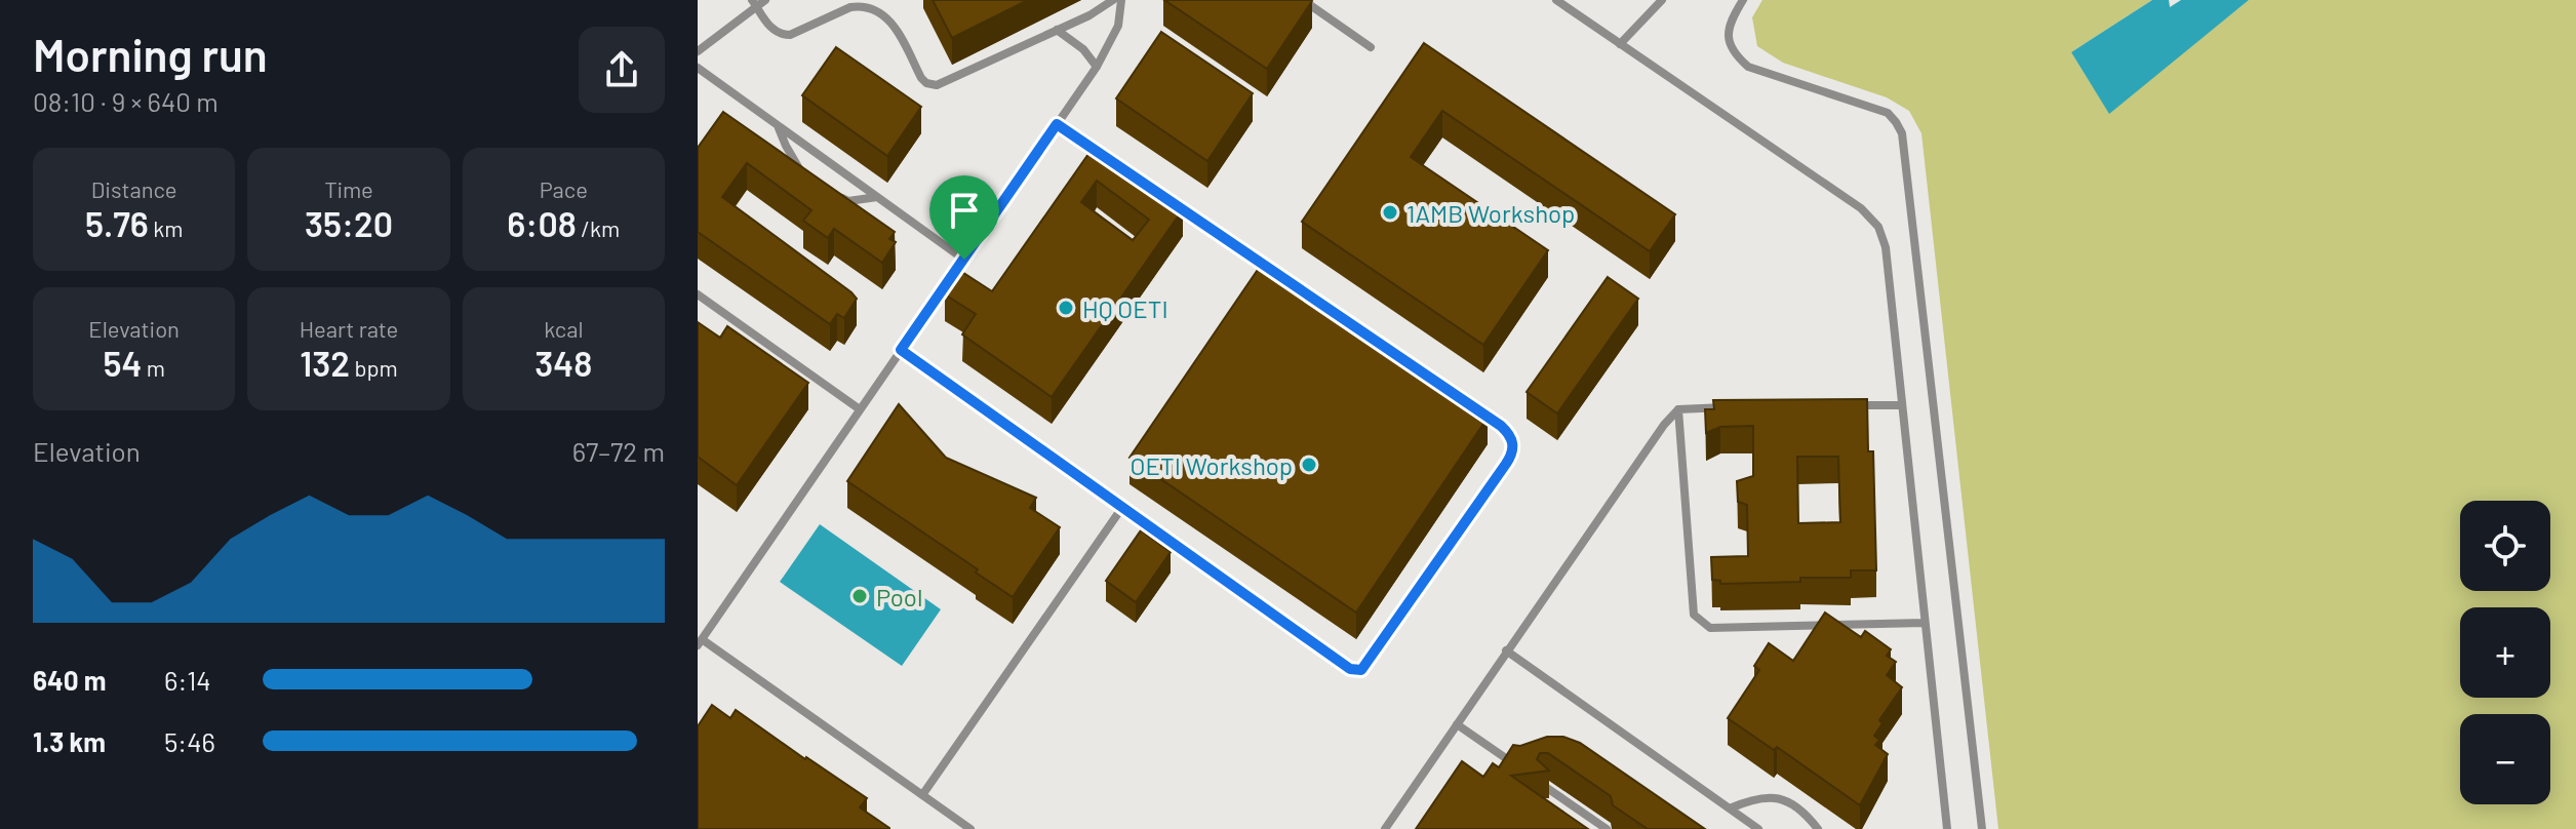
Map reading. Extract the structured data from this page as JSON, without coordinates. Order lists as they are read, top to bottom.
{
  "places": [
    "1AMB Workshop",
    "HQ OETI",
    "OETI Workshop",
    "Pool"
  ],
  "page": {
    "heading": ["Morning run", "08:10 · 9 × 640 m"],
    "stats": [
      ["Distance", "5.76 km"],
      ["Time", "35:20"],
      ["Pace", "6:08 /km"],
      ["Elevation", "54 m"],
      ["Heart rate", "132 bpm"],
      ["kcal", "348"]
    ],
    "chart": ["Elevation", "67–72 m"],
    "map_buttons": ["+", "−"],
    "list": [
      {
        "name": "640 m",
        "note": "6:14"
      },
      {
        "name": "1.3 km",
        "note": "5:46"
      }
    ]
  }
}
